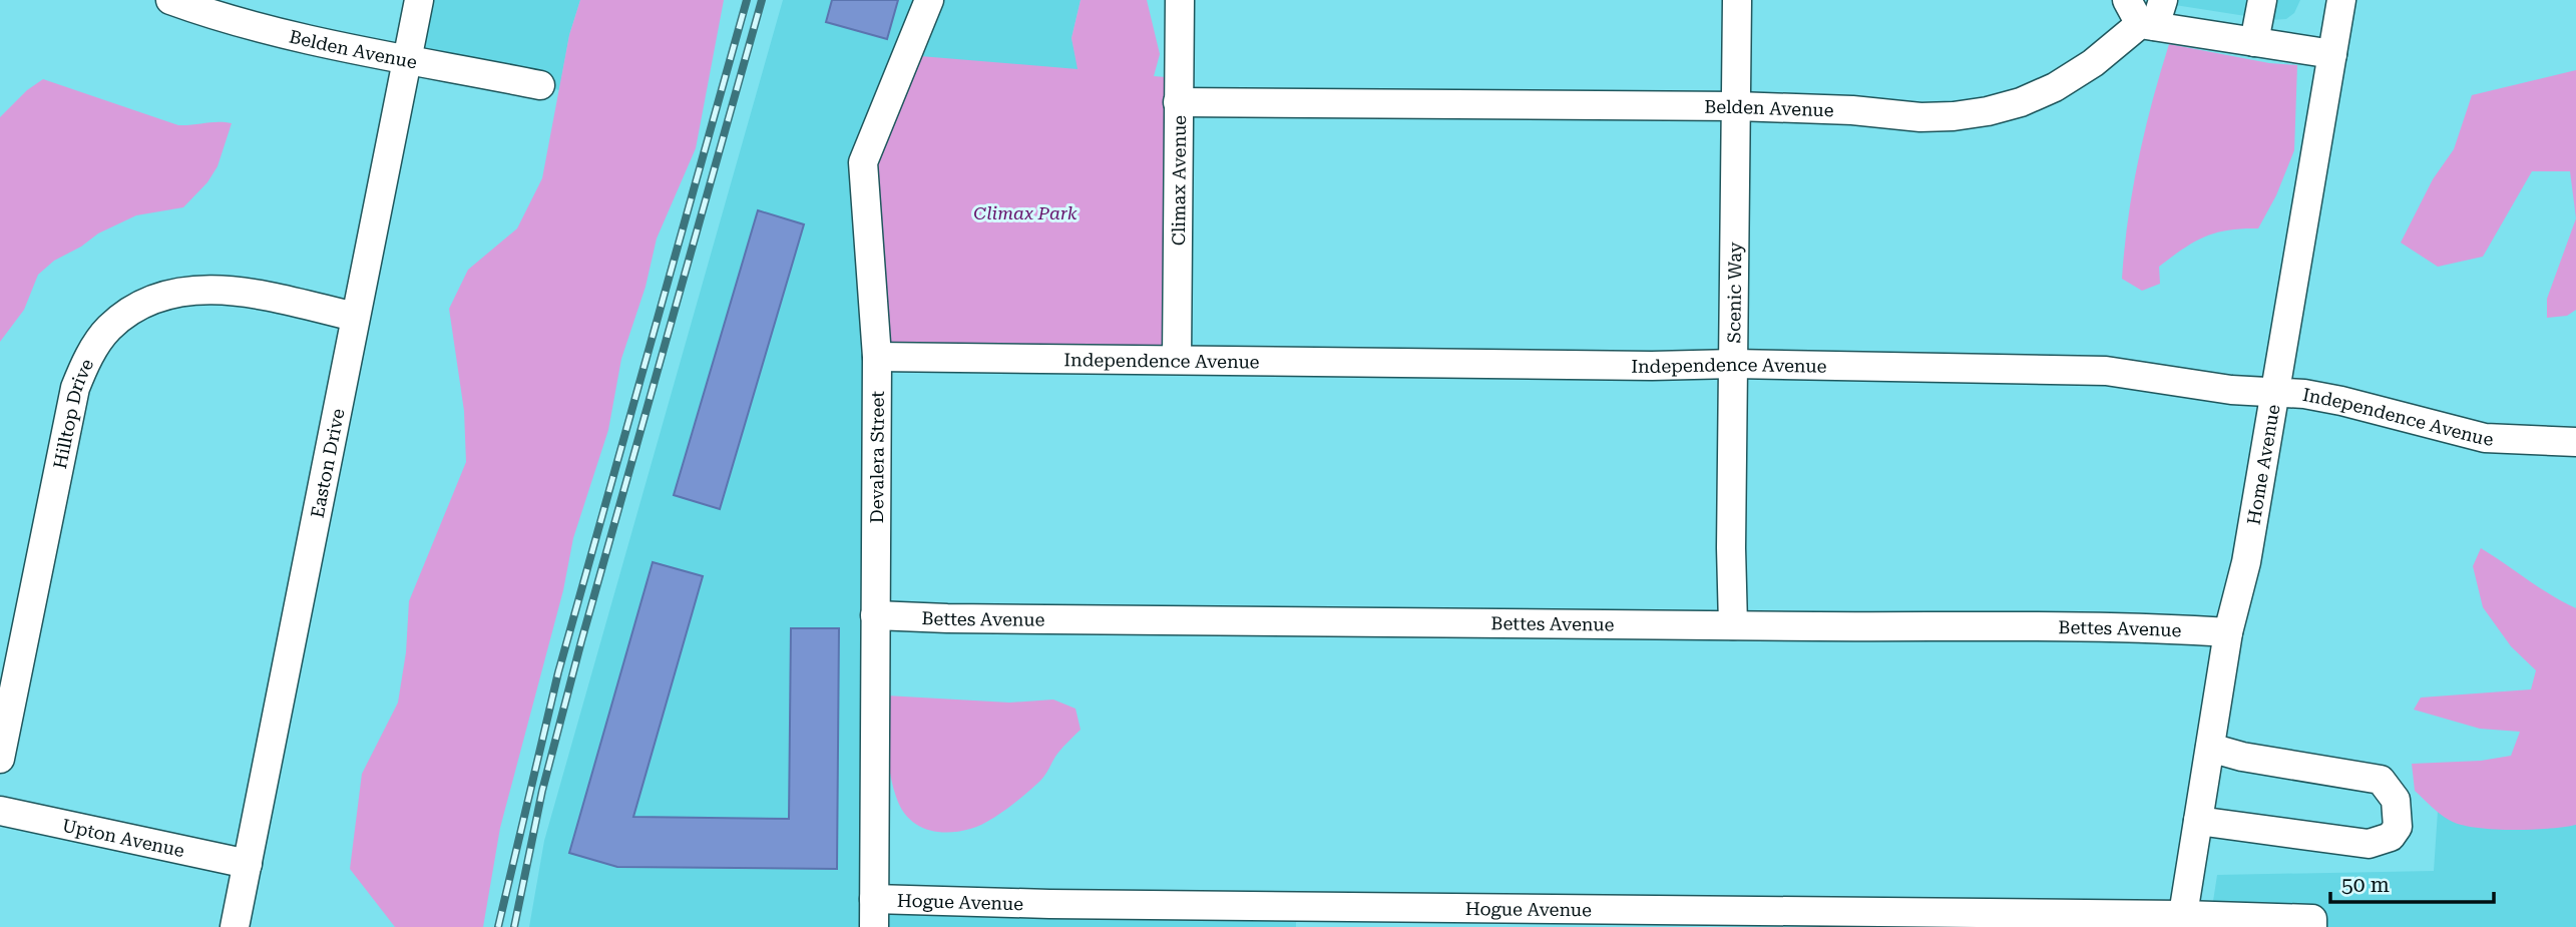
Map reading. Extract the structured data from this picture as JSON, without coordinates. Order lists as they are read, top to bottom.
{
  "streets": {
    "street": [
      "Belden Avenue",
      "Climax Avenue",
      "Scenic Way",
      "Independence Avenue",
      "Hilltop Drive",
      "Devalera Street",
      "Easton Drive",
      "Home Avenue",
      "Bettes Avenue",
      "Upton Avenue",
      "Hogue Avenue"
    ]
  },
  "crossings": [
    ["Belden Avenue", "Climax Avenue"],
    ["Belden Avenue", "Scenic Way"],
    ["Belden Avenue", "Easton Drive"],
    ["Belden Avenue", "Home Avenue"],
    ["Climax Avenue", "Independence Avenue"],
    ["Scenic Way", "Independence Avenue"],
    ["Scenic Way", "Bettes Avenue"],
    ["Independence Avenue", "Devalera Street"],
    ["Independence Avenue", "Home Avenue"],
    ["Hilltop Drive", "Easton Drive"],
    ["Devalera Street", "Bettes Avenue"],
    ["Devalera Street", "Hogue Avenue"],
    ["Easton Drive", "Upton Avenue"],
    ["Home Avenue", "Bettes Avenue"],
    ["Home Avenue", "Hogue Avenue"]
  ],
  "parks": ["Climax Park"],
  "scale_bar": "50 m"
}
